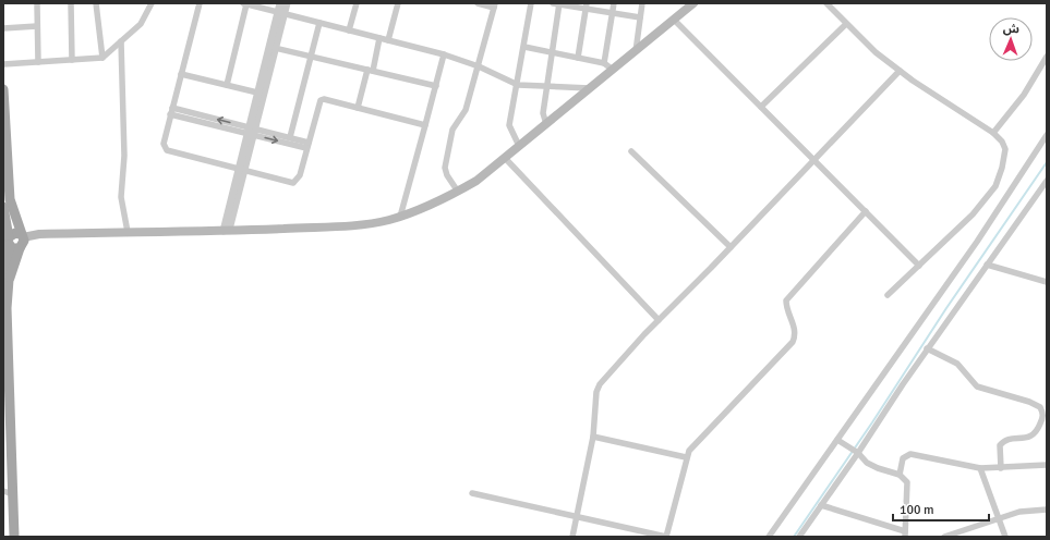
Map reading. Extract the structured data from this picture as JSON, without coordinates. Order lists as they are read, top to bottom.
{
  "scale_bar": "100 m",
  "north": "top"
}
